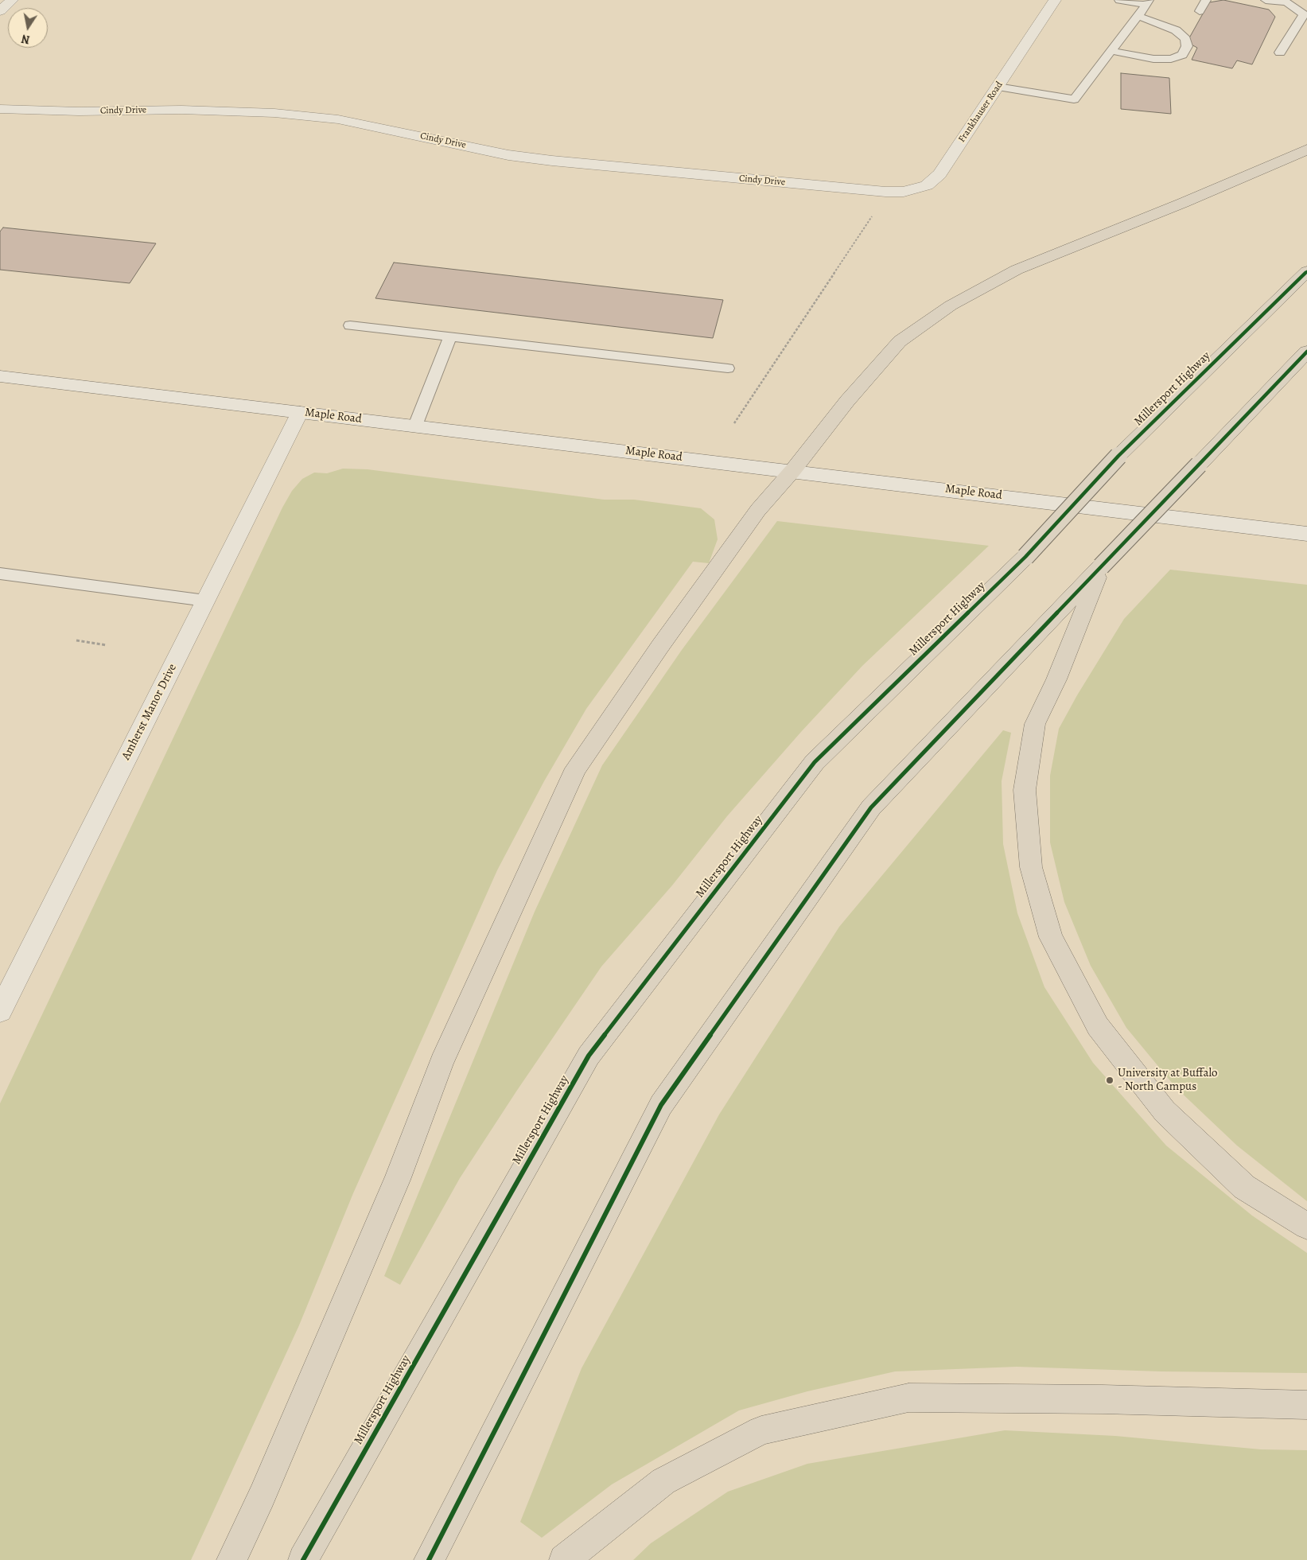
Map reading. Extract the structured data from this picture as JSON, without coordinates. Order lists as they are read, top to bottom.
{
  "streets": {
    "main road": ["Millersport Highway"],
    "street": [
      "Cindy Drive",
      "Frankhauser Road",
      "Maple Road",
      "Amherst Manor Drive"
    ]
  },
  "crossings": [
    ["Cindy Drive", "Frankhauser Road"],
    ["Maple Road", "Amherst Manor Drive"]
  ],
  "places": ["University at Buffalo - North Campus"],
  "north": "bottom"
}
